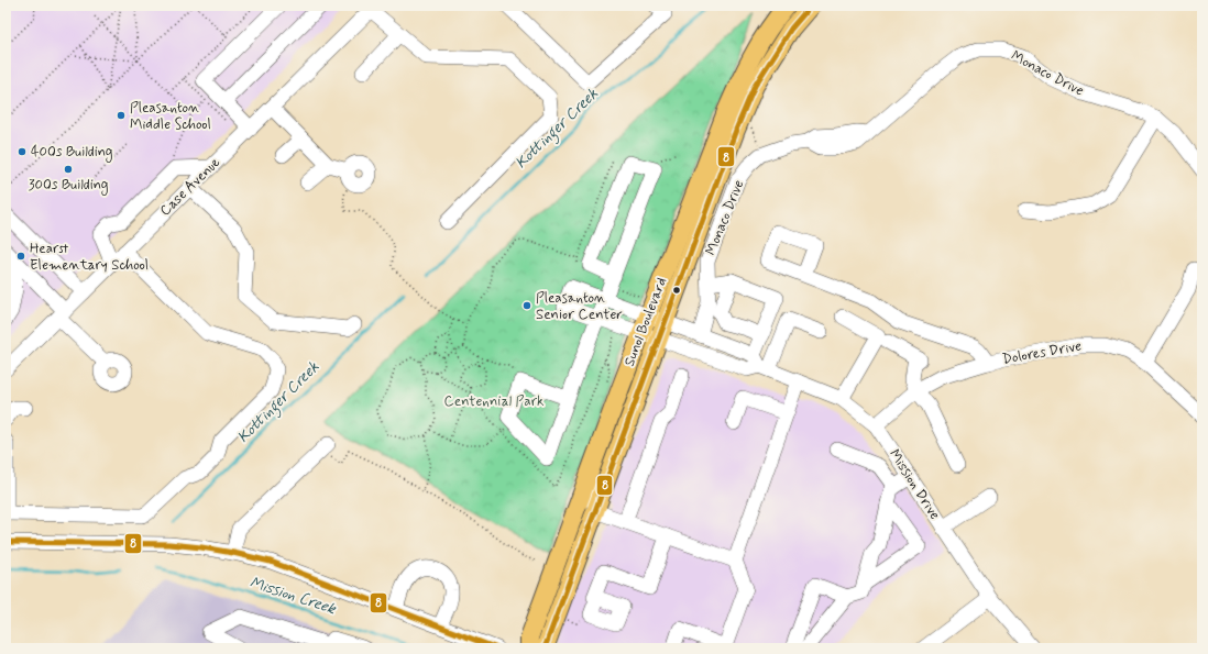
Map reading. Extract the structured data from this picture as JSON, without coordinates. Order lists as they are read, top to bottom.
{
  "streets": {
    "main road": ["Sunol Boulevard"],
    "street": [
      "Monaco Drive",
      "Case Avenue",
      "Dolores Drive",
      "Mission Drive"
    ]
  },
  "crossings": [
    ["Monaco Drive", "Mission Drive"],
    ["Sunol Boulevard", "Mission Drive"],
    ["Dolores Drive", "Mission Drive"]
  ],
  "water": ["Kottinger Creek", "Mission Creek"],
  "parks": ["Centennial Park"],
  "places": [
    "Pleasanton Middle School",
    "400s Building",
    "300s Building",
    "Hearst Elementary School",
    "Pleasanton Senior Center"
  ],
  "lines": ["transit line 8"]
}
